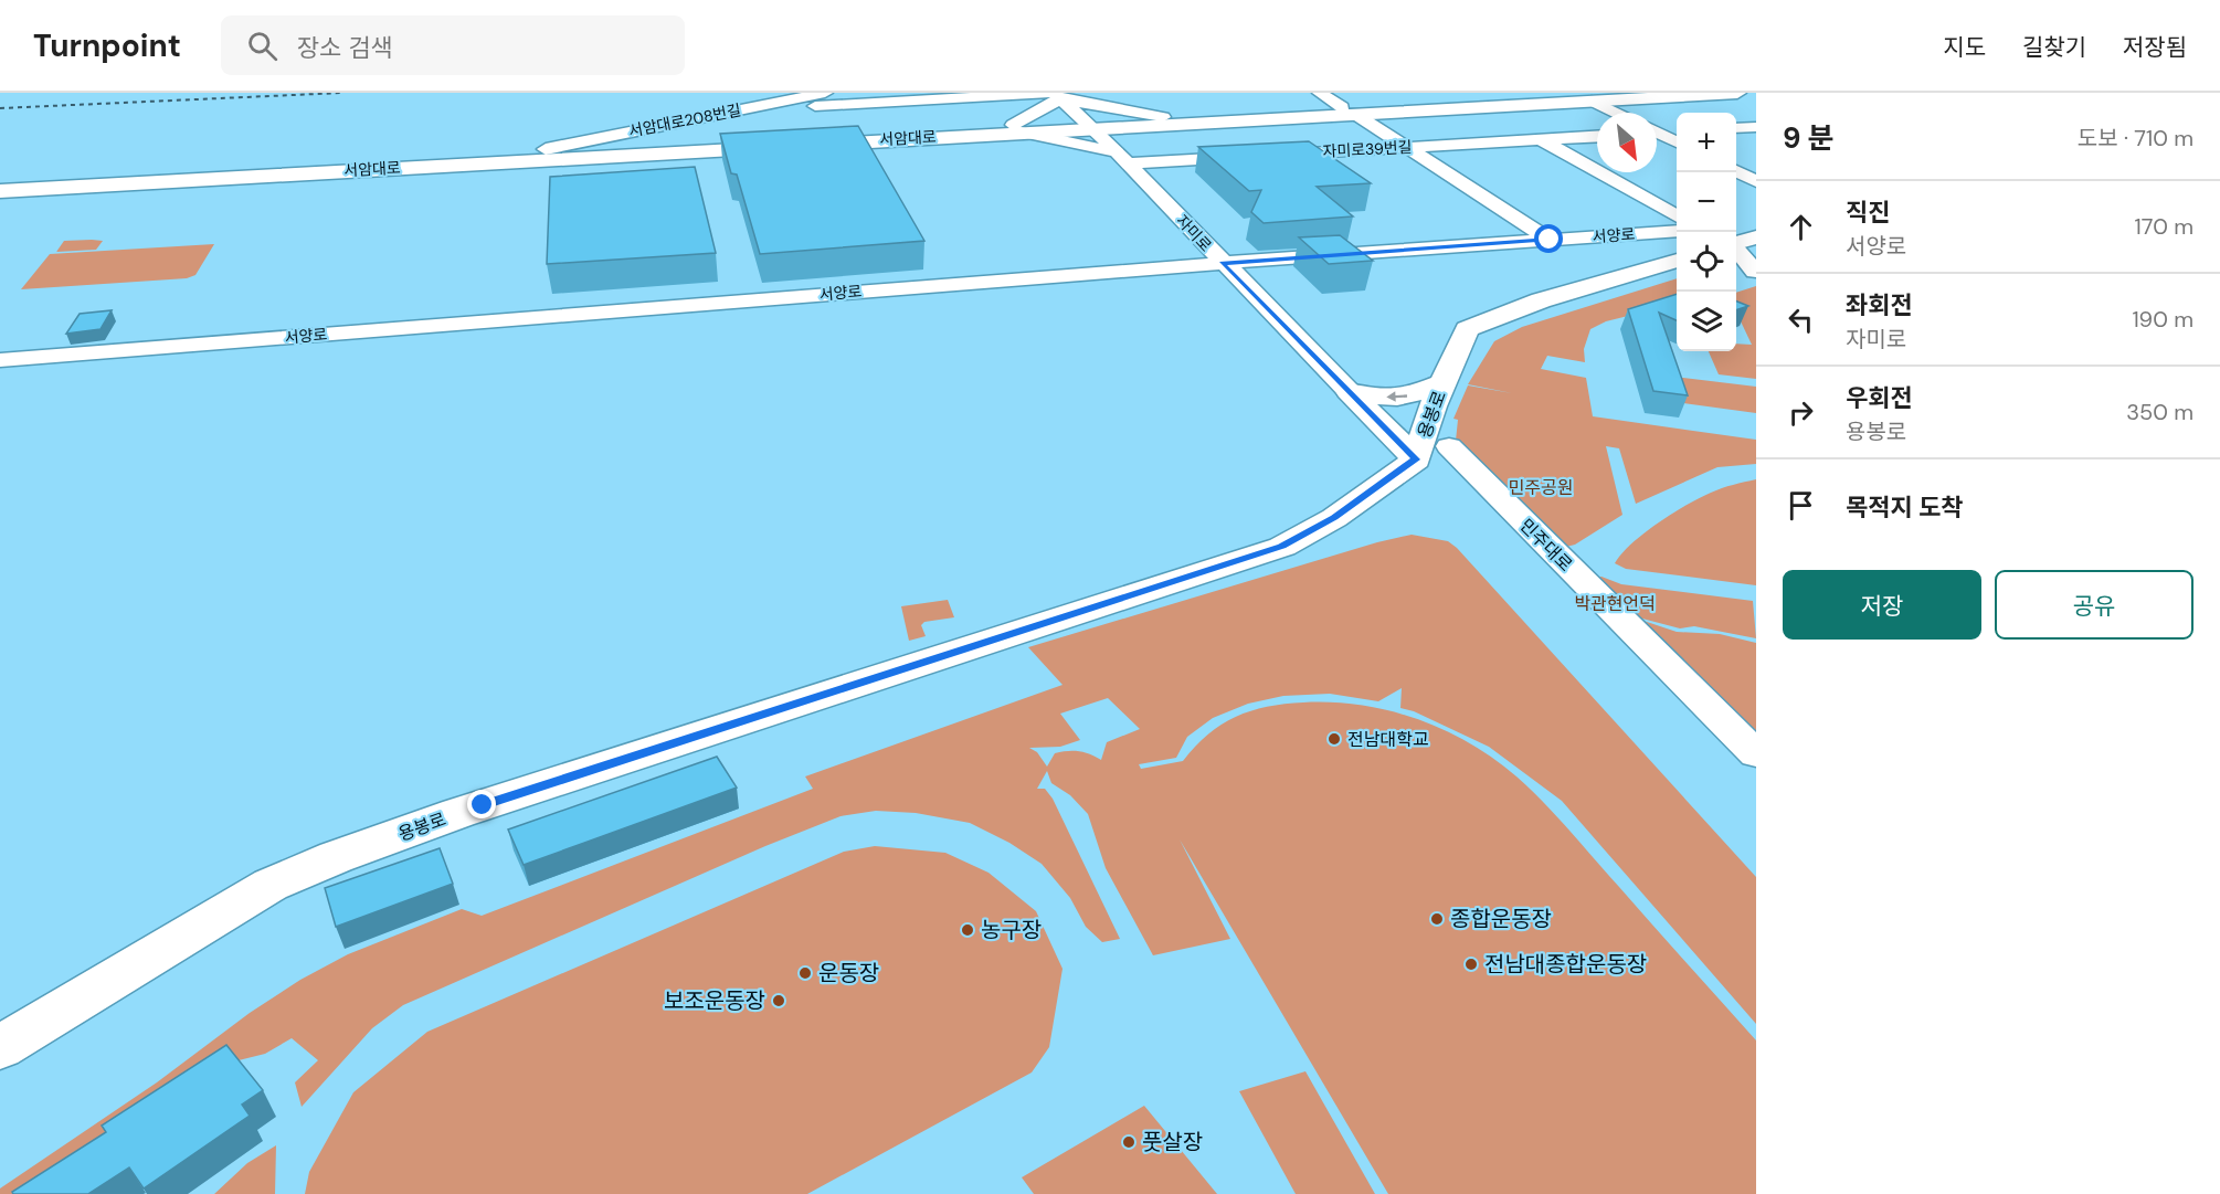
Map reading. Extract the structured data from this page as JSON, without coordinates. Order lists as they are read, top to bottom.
{
  "streets": {
    "main road": ["서암대로", "자미로", "용봉로"],
    "street": [
      "서암대로208번길",
      "자미로39번길",
      "서양로",
      "민주대로"
    ]
  },
  "crossings": [
    ["서암대로208번길", "서암대로"],
    ["서암대로208번길", "자미로"],
    ["서암대로", "자미로39번길"],
    ["서암대로", "자미로"],
    ["자미로39번길", "자미로"],
    ["자미로", "서양로"],
    ["자미로", "용봉로"],
    ["자미로", "민주대로"],
    ["용봉로", "민주대로"]
  ],
  "parks": ["민주공원", "박관현언덕"],
  "places": [
    "전남대학교",
    "종합운동장",
    "농구장",
    "전남대종합운동장",
    "운동장",
    "보조운동장",
    "풋살장"
  ],
  "north": "bottom right",
  "page": {
    "header": "Turnpoint",
    "search": "장소 검색",
    "nav": ["지도", "길찾기", "저장됨"],
    "heading": ["9 분", "도보 · 710 m"],
    "map_buttons": ["+", "−"],
    "list": [
      ["직진", "서양로", "170 m"],
      ["좌회전", "자미로", "190 m"],
      ["우회전", "용봉로", "350 m"],
      "목적지 도착"
    ],
    "buttons": ["저장", "공유"]
  }
}
